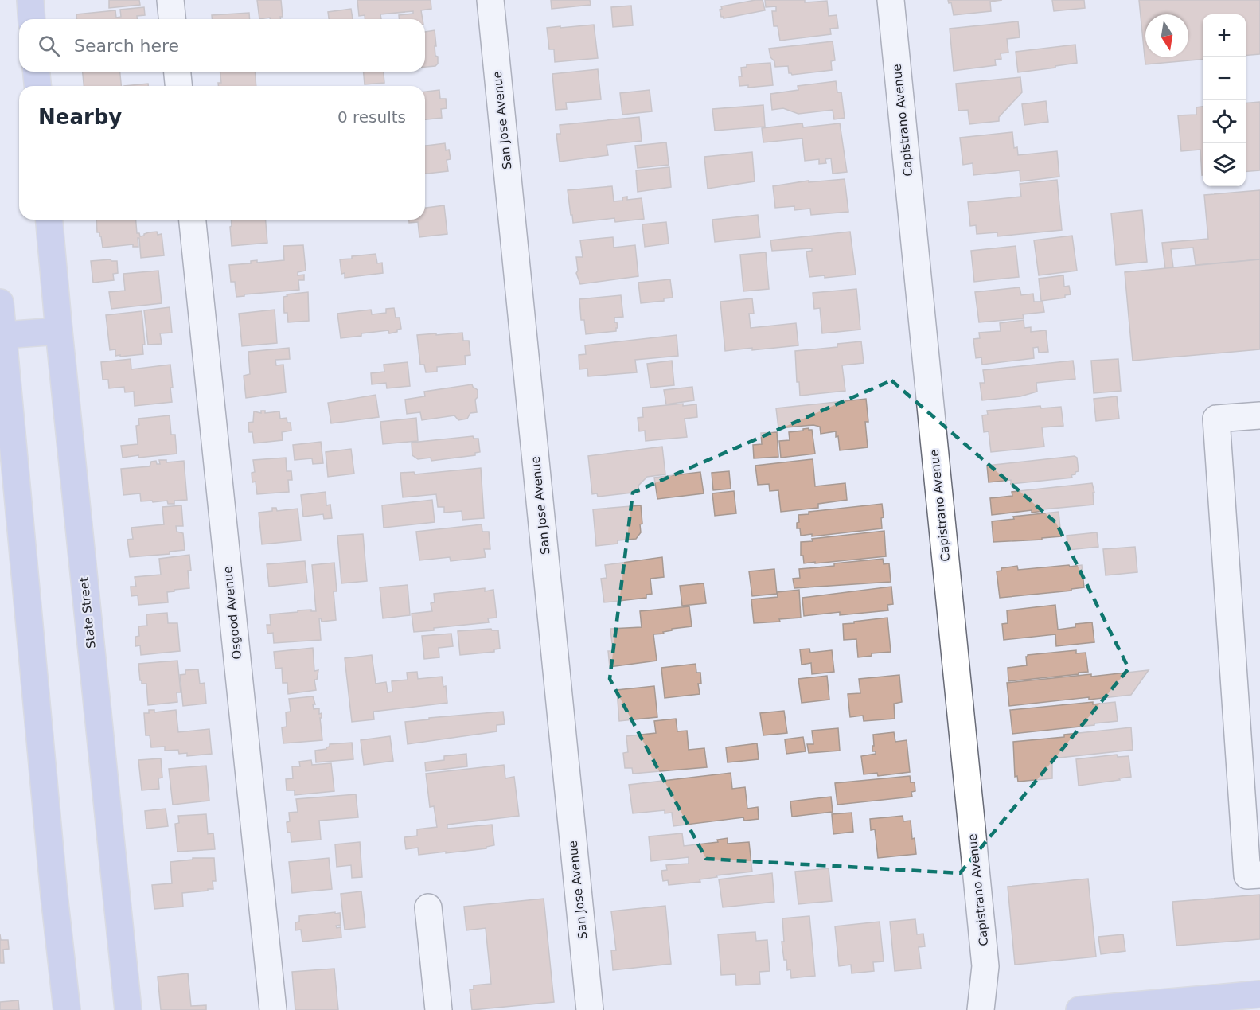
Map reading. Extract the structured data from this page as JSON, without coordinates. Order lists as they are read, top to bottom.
{
  "streets": {
    "main road": ["State Street"],
    "street": ["San Jose Avenue", "Capistrano Avenue", "Osgood Avenue"]
  },
  "north": "bottom",
  "page": {
    "map_buttons": ["+", "−"],
    "search": "Search here",
    "heading": ["Nearby", "0 results"]
  }
}
